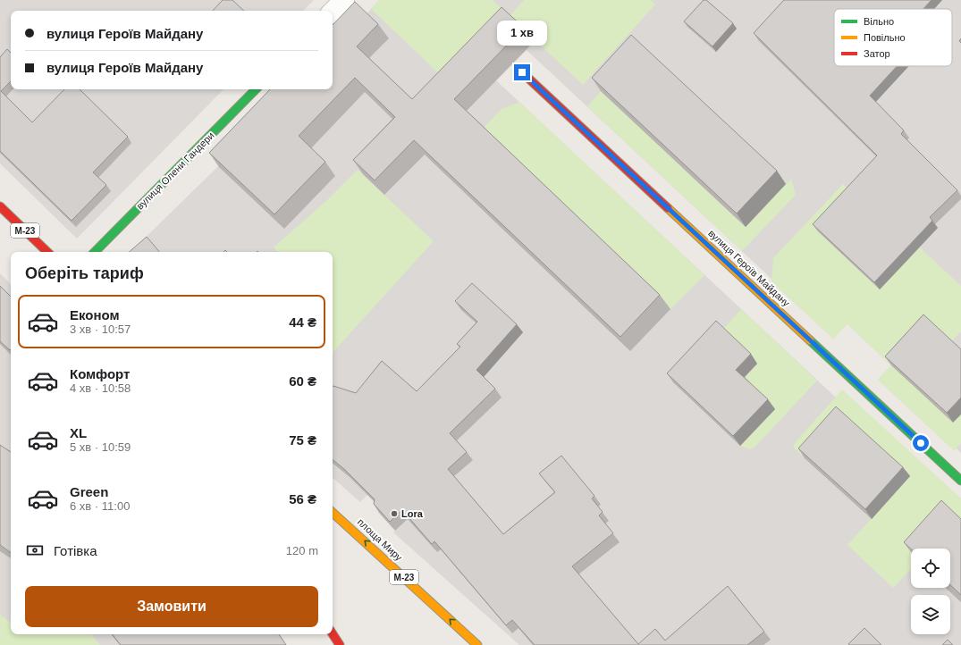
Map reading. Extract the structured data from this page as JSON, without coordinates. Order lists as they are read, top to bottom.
{
  "streets": {
    "main road": [
      "вулиця Олени Гандери",
      "М-23",
      "вулиця Героїв Майдану",
      "площа Миру"
    ]
  },
  "one_way": ["площа Миру"],
  "places": ["Lora"],
  "legend": ["Вільно", "Повільно", "Затор"],
  "page": {
    "banner": ["вулиця Героїв Майдану", "вулиця Героїв Майдану"],
    "bubble": "1 хв",
    "heading": "Оберіть тариф",
    "list": [
      {
        "name": "Економ",
        "note": "3 хв · 10:57",
        "value": "44 ₴"
      },
      {
        "name": "Комфорт",
        "note": "4 хв · 10:58",
        "value": "60 ₴"
      },
      {
        "name": "XL",
        "note": "5 хв · 10:59",
        "value": "75 ₴"
      },
      {
        "name": "Green",
        "note": "6 хв · 11:00",
        "value": "56 ₴"
      }
    ],
    "pay": ["Готівка", "120 m"],
    "buttons": "Замовити"
  }
}
